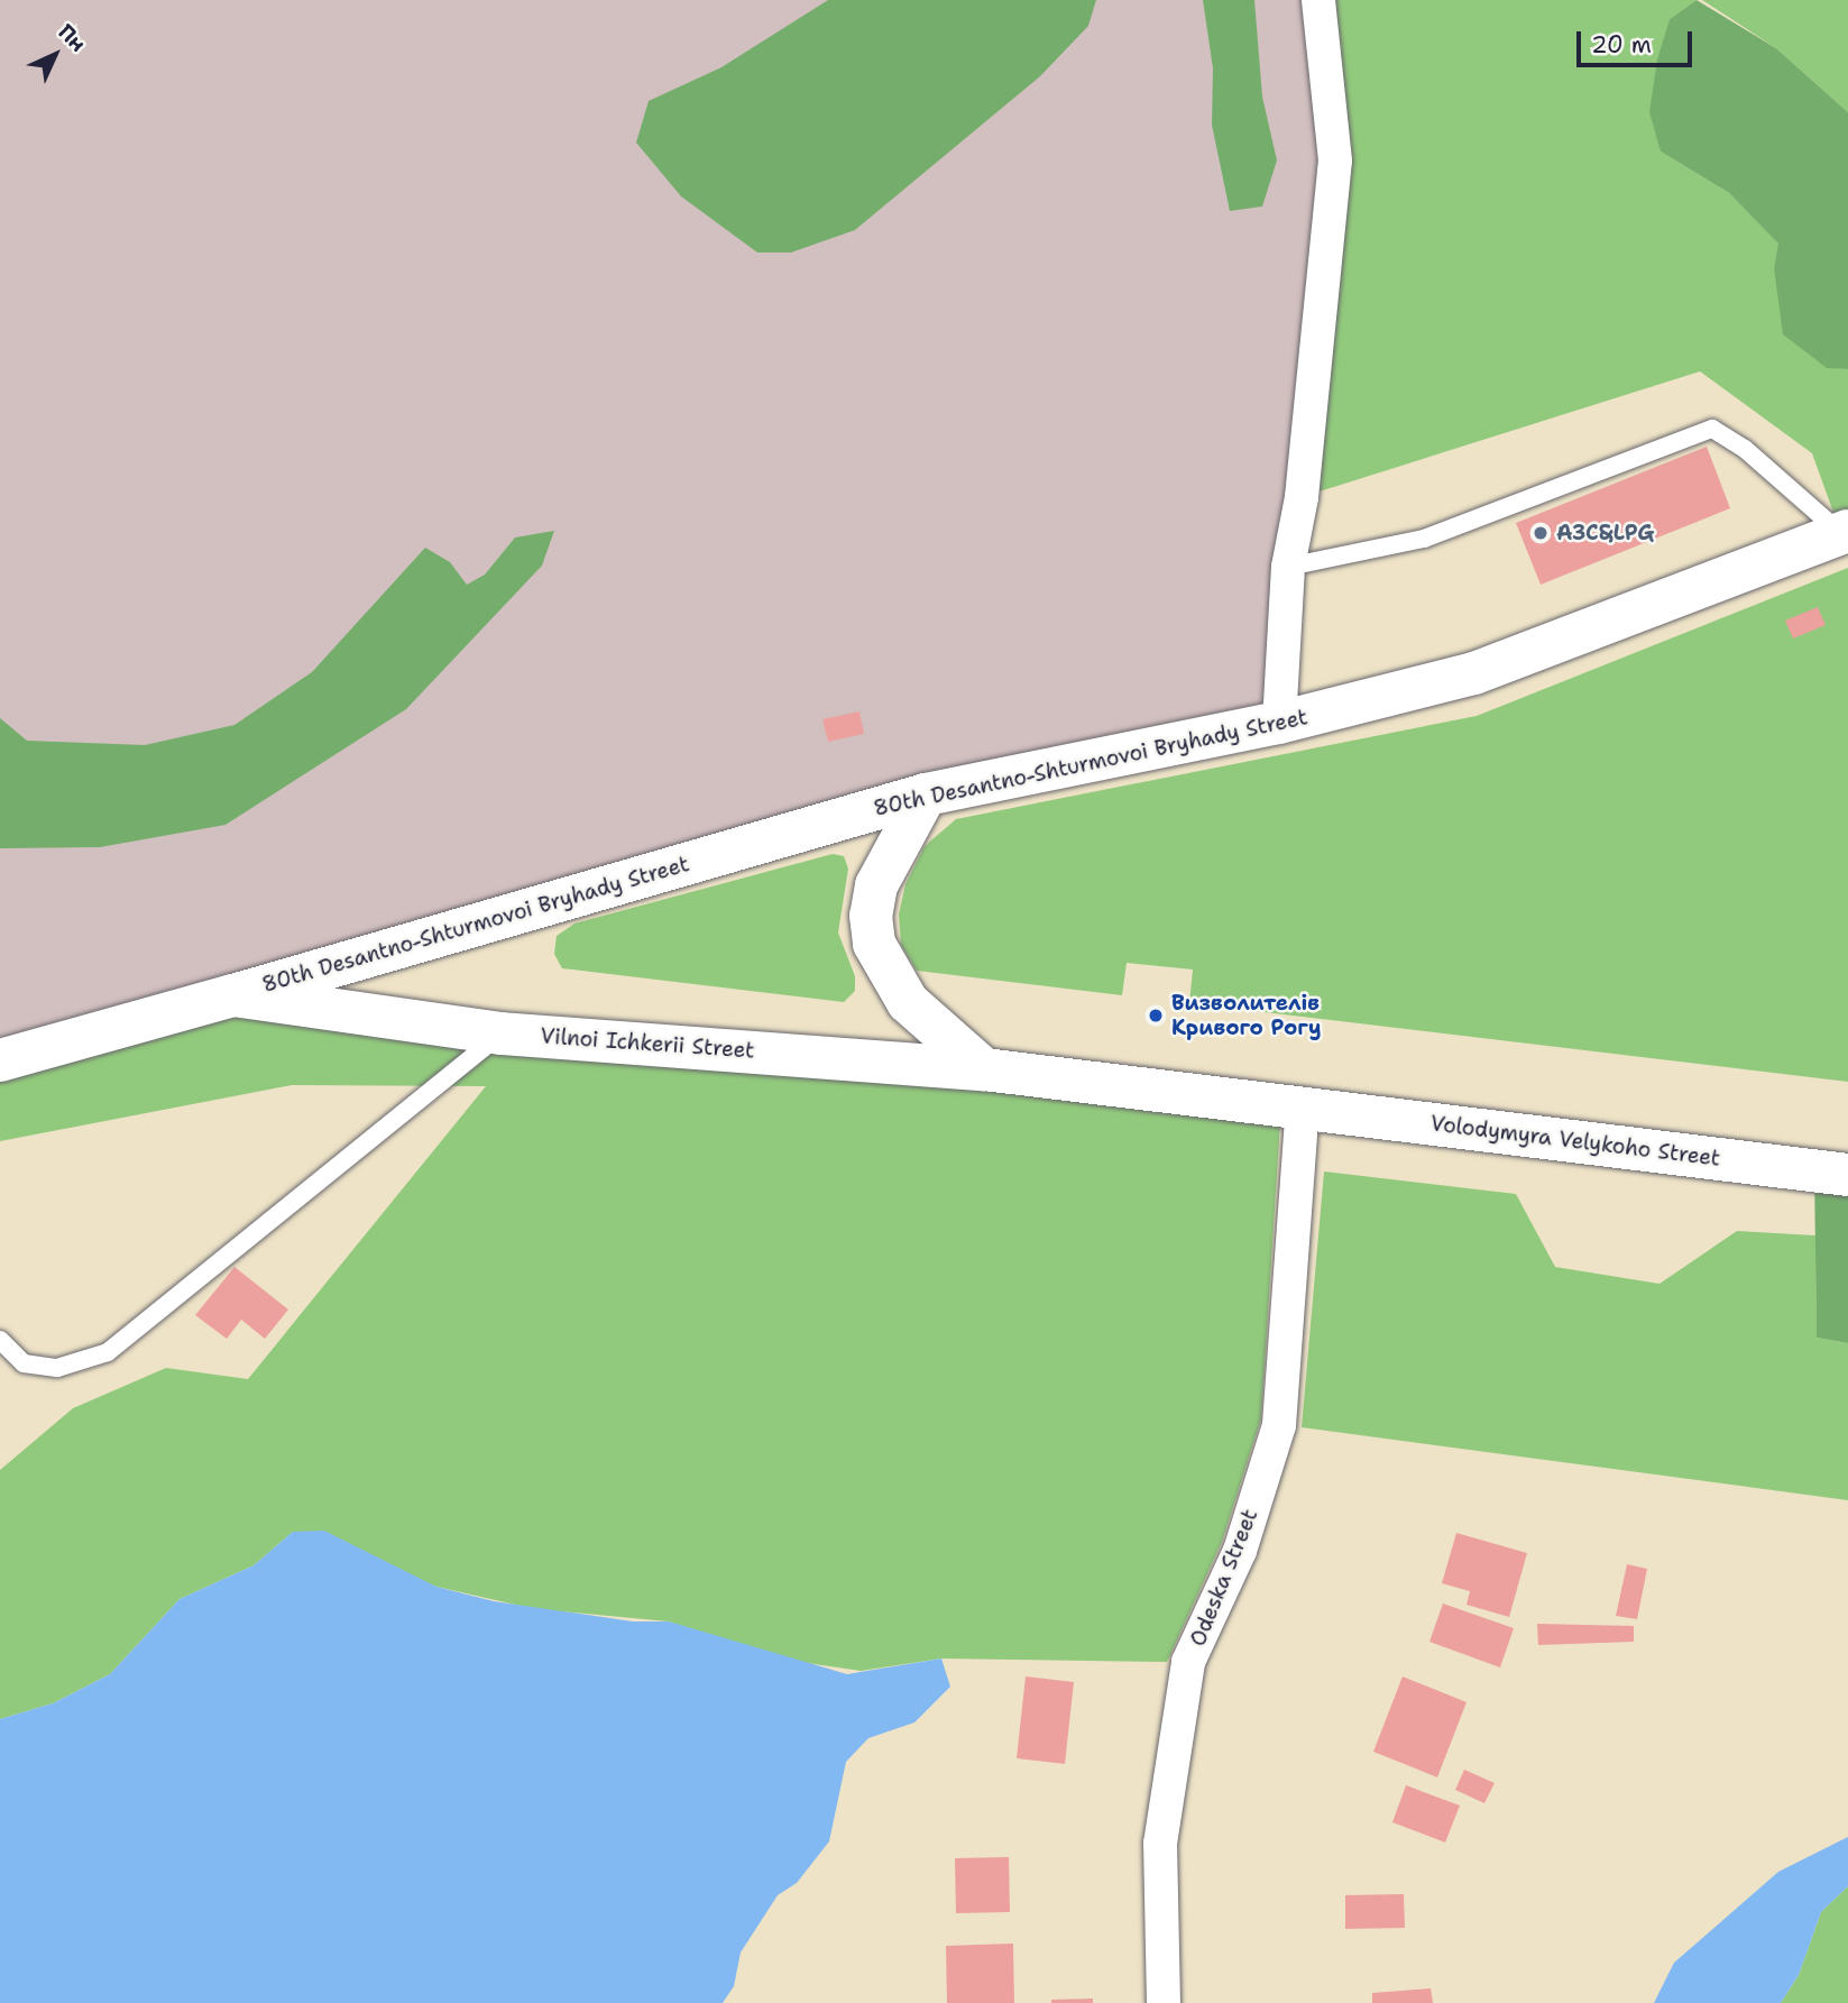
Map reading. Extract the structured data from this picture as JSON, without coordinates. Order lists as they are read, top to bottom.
{
  "streets": {
    "main road": ["80th Desantno-Shturmovoi Bryhady Street", "Vilnoi Ichkerii Street", "Volodymyra Velykoho Street"],
    "street": ["Odeska Street"]
  },
  "crossings": [
    ["80th Desantno-Shturmovoi Bryhady Street", "Vilnoi Ichkerii Street"],
    ["Vilnoi Ichkerii Street", "Volodymyra Velykoho Street"],
    ["Vilnoi Ichkerii Street", "Odeska Street"],
    ["Volodymyra Velykoho Street", "Odeska Street"]
  ],
  "places": ["АЗС&LPG", "Визволителів Кривого Рогу"],
  "scale_bar": "20 m",
  "north": "top right"
}
